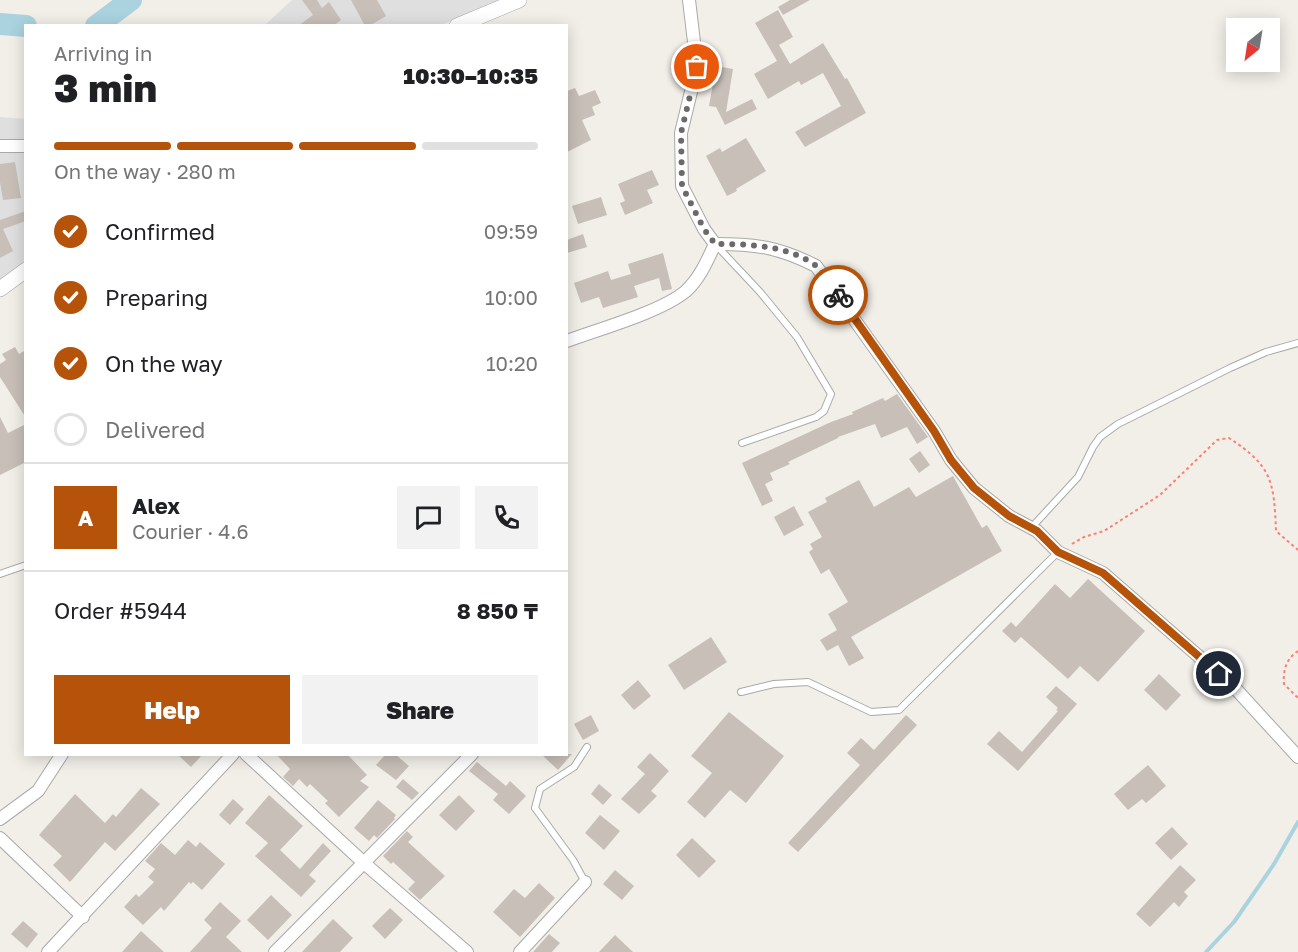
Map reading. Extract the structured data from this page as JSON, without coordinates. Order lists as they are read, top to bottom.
{
  "north": "bottom left",
  "page": {
    "heading": ["3 min", "Arriving in", "10:30–10:35"],
    "panel": [
      "Alex",
      "Courier · 4.6",
      "Order #5944",
      "8 850 ₸"
    ],
    "bar": "On the way · 280 m",
    "list": [
      ["Confirmed", "09:59"],
      ["Preparing", "10:00"],
      ["On the way", "10:20"],
      "Delivered"
    ],
    "round": "A",
    "buttons": ["Help", "Share"]
  }
}
